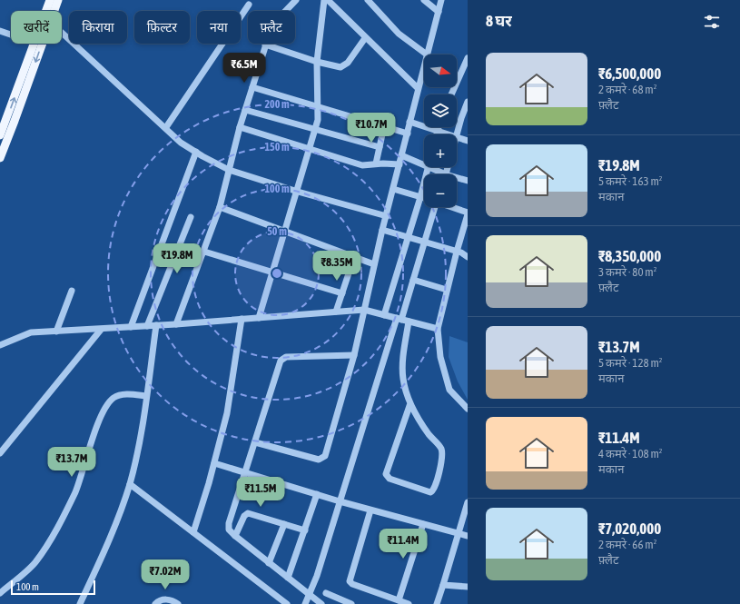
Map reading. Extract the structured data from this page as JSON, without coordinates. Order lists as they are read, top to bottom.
{
  "scale_bar": "100 m",
  "north": "right",
  "page": {
    "heading": "8 घर",
    "chip": [
      "खरीदें",
      "किराया",
      "फ़िल्टर",
      "नया",
      "फ़्लैट"
    ],
    "list": [
      {
        "name": "₹6,500,000",
        "note": "2 कमरे · 68 m² · फ़्लैट"
      },
      {
        "name": "₹19.8M",
        "note": "5 कमरे · 163 m² · मकान"
      },
      {
        "name": "₹8,350,000",
        "note": "3 कमरे · 80 m² · फ़्लैट"
      },
      {
        "name": "₹13.7M",
        "note": "5 कमरे · 128 m² · मकान"
      },
      {
        "name": "₹11.4M",
        "note": "4 कमरे · 108 m² · मकान"
      },
      {
        "name": "₹7,020,000",
        "note": "2 कमरे · 66 m² · फ़्लैट"
      }
    ],
    "price": [
      "₹6.5M",
      "₹10.7M",
      "₹19.8M",
      "₹8.35M",
      "₹13.7M",
      "₹11.5M",
      "₹11.4M",
      "₹7.02M"
    ],
    "map_buttons": ["+", "−"],
    "scale": "100 m"
  },
  "rings": [
    "200 m",
    "150 m",
    "100 m",
    "50 m"
  ]
}
